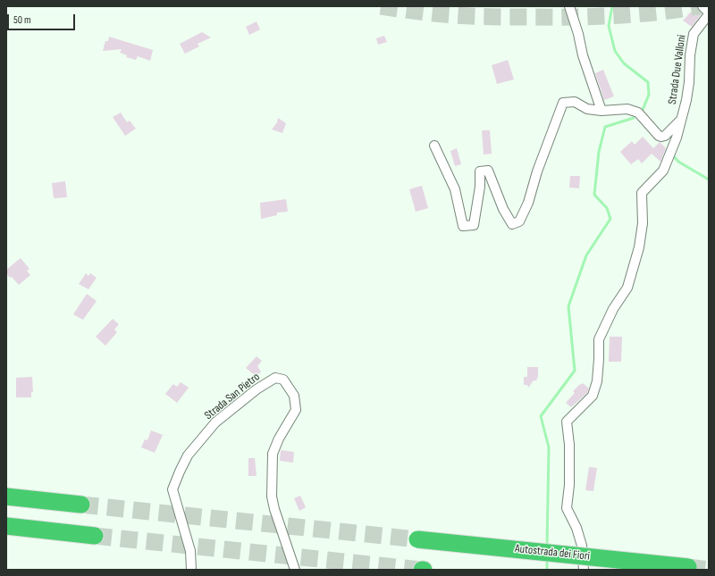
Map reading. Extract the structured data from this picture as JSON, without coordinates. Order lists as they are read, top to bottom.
{
  "streets": {
    "highway": ["Autostrada dei Fiori"],
    "street": ["Strada Due Valloni", "Strada San Pietro"]
  },
  "scale_bar": "50 m"
}
